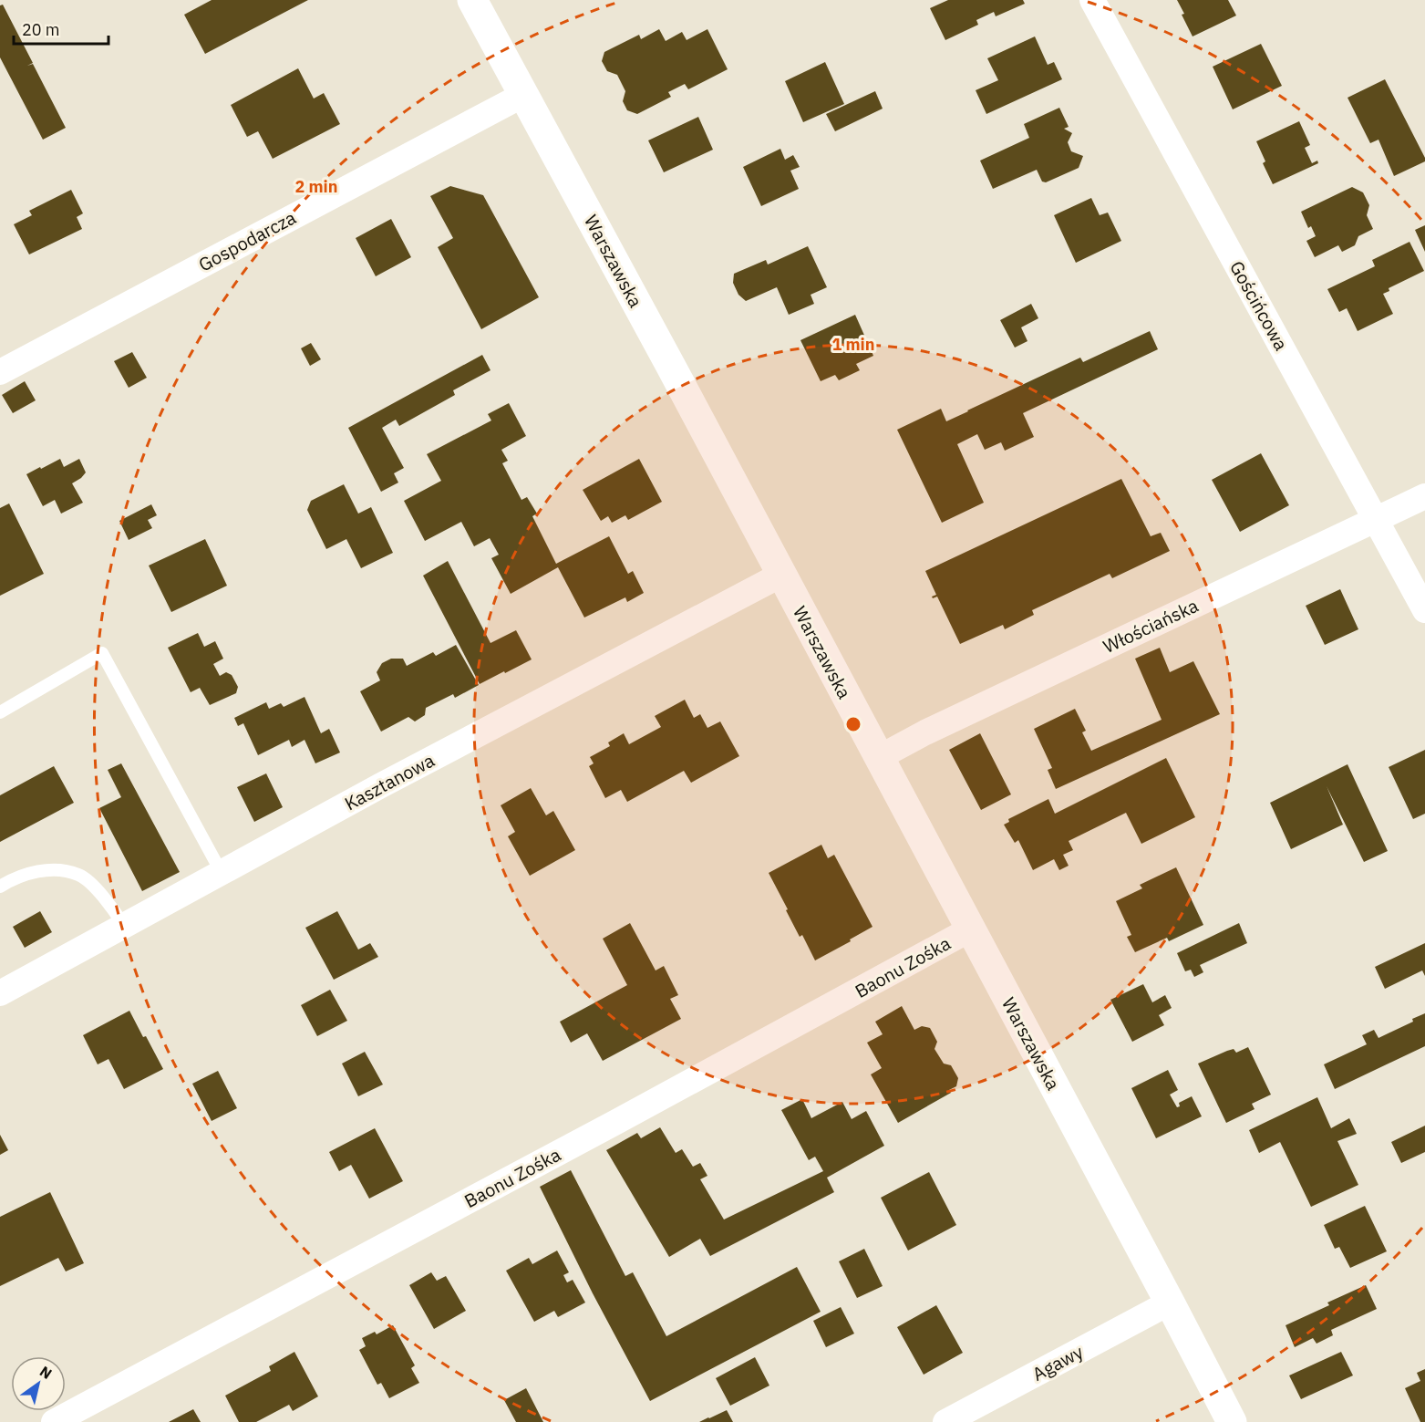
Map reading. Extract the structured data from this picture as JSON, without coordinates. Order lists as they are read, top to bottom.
{
  "streets": {
    "street": [
      "Gospodarcza",
      "Warszawska",
      "Gościńcowa",
      "Włościańska",
      "Kasztanowa",
      "Baonu Zośka",
      "Agawy"
    ]
  },
  "crossings": [
    ["Gospodarcza", "Warszawska"],
    ["Warszawska", "Włościańska"],
    ["Warszawska", "Kasztanowa"],
    ["Warszawska", "Baonu Zośka"],
    ["Warszawska", "Agawy"],
    ["Gościńcowa", "Włościańska"]
  ],
  "scale_bar": "20 m",
  "north": "top right",
  "rings": ["2 min", "1 min"]
}
